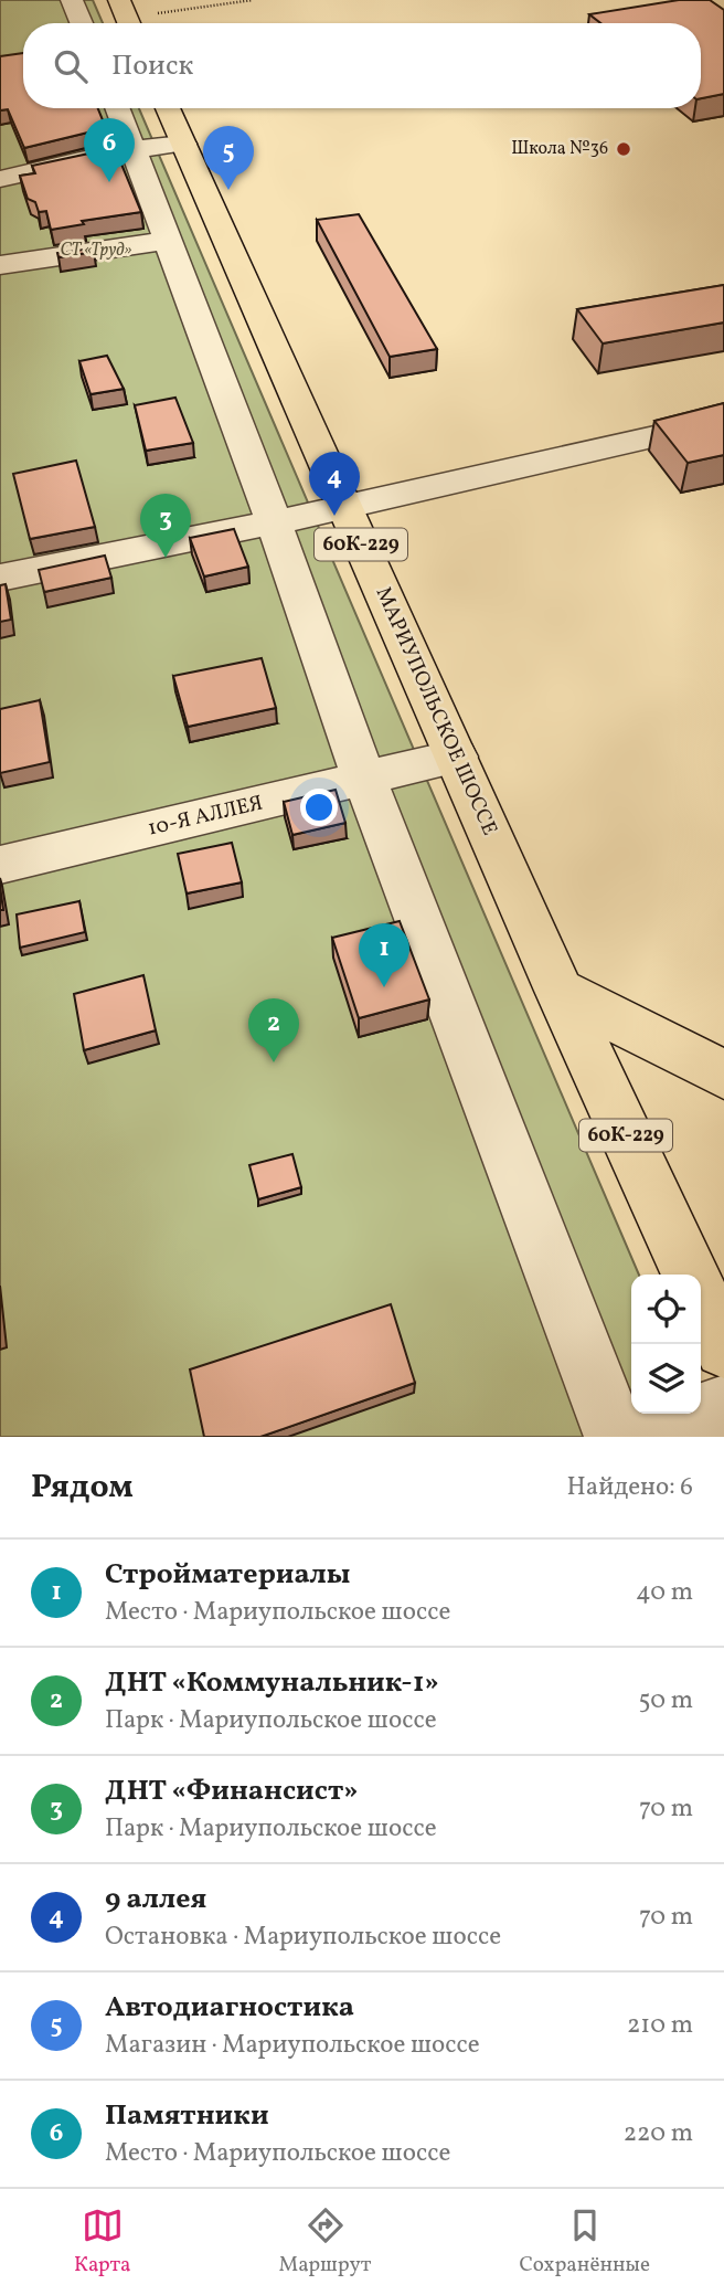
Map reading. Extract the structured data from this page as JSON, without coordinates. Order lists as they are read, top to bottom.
{
  "streets": {
    "main road": ["60К-229", "МАРИУПОЛЬСКОЕ ШОССЕ"],
    "lane": ["10-Я АЛЛЕЯ"]
  },
  "crossings": [
    ["МАРИУПОЛЬСКОЕ ШОССЕ", "10-Я АЛЛЕЯ"]
  ],
  "parks": ["СТ «Труд»"],
  "places": ["Школа №36"],
  "page": {
    "search": "Поиск",
    "pins": [
      "6",
      "5",
      "4",
      "3",
      "1",
      "2"
    ],
    "heading": ["Рядом", "Найдено: 6"],
    "list": [
      {
        "mark": "1",
        "name": "Стройматериалы",
        "note": "Место · Мариупольское шоссе",
        "value": "40 m"
      },
      {
        "mark": "2",
        "name": "ДНТ «Коммунальник-1»",
        "note": "Парк · Мариупольское шоссе",
        "value": "50 m"
      },
      {
        "mark": "3",
        "name": "ДНТ «Финансист»",
        "note": "Парк · Мариупольское шоссе",
        "value": "70 m"
      },
      {
        "mark": "4",
        "name": "9 аллея",
        "note": "Остановка · Мариупольское шоссе",
        "value": "70 m"
      },
      {
        "mark": "5",
        "name": "Автодиагностика",
        "note": "Магазин · Мариупольское шоссе",
        "value": "210 m"
      },
      {
        "mark": "6",
        "name": "Памятники",
        "note": "Место · Мариупольское шоссе",
        "value": "220 m"
      }
    ],
    "nav": ["Карта", "Маршрут", "Сохранённые"]
  }
}
